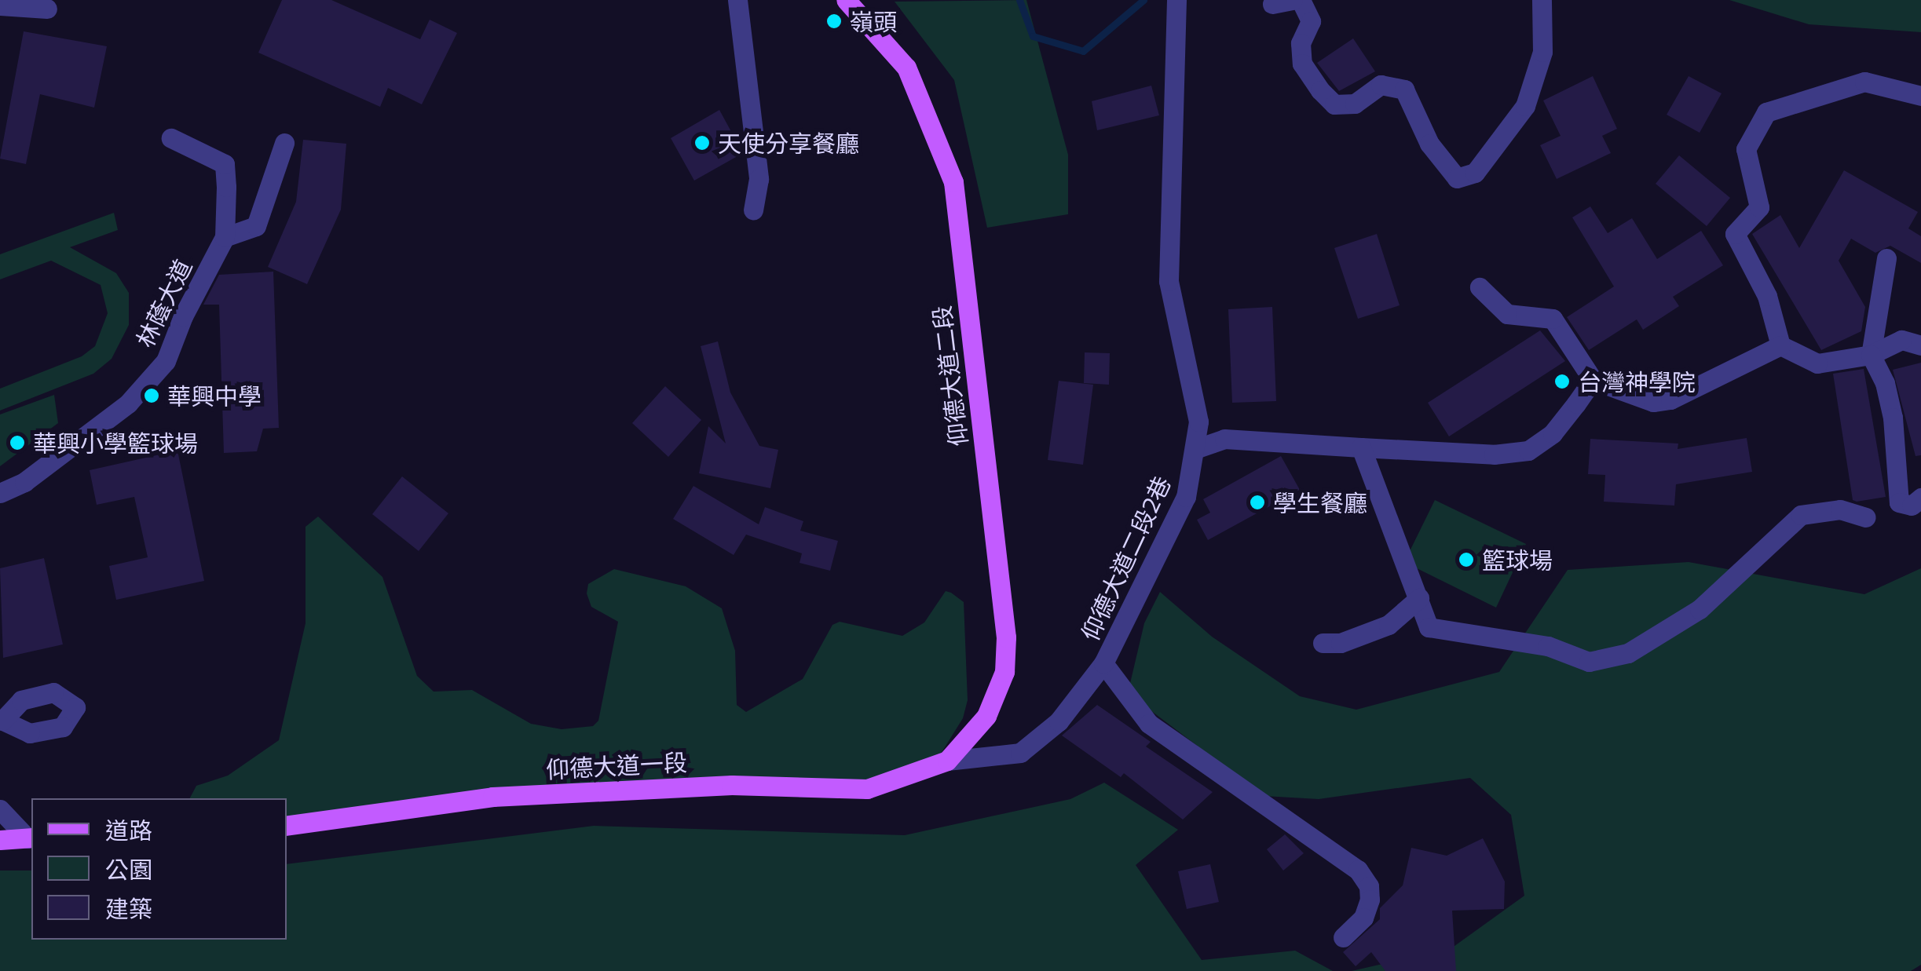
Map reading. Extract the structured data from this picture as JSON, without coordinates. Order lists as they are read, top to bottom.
{
  "streets": {
    "main road": ["仰德大道二段", "仰德大道一段"],
    "street": ["林蔭大道", "仰德大道二段2巷"]
  },
  "crossings": [
    ["仰德大道二段", "仰德大道二段2巷"],
    ["仰德大道二段", "仰德大道一段"],
    ["仰德大道二段2巷", "仰德大道一段"]
  ],
  "places": [
    "嶺頭",
    "天使分享餐廳",
    "台灣神學院",
    "華興中學",
    "華興小學籃球場",
    "學生餐廳",
    "籃球場"
  ],
  "legend": ["道路", "公園", "建築"]
}
